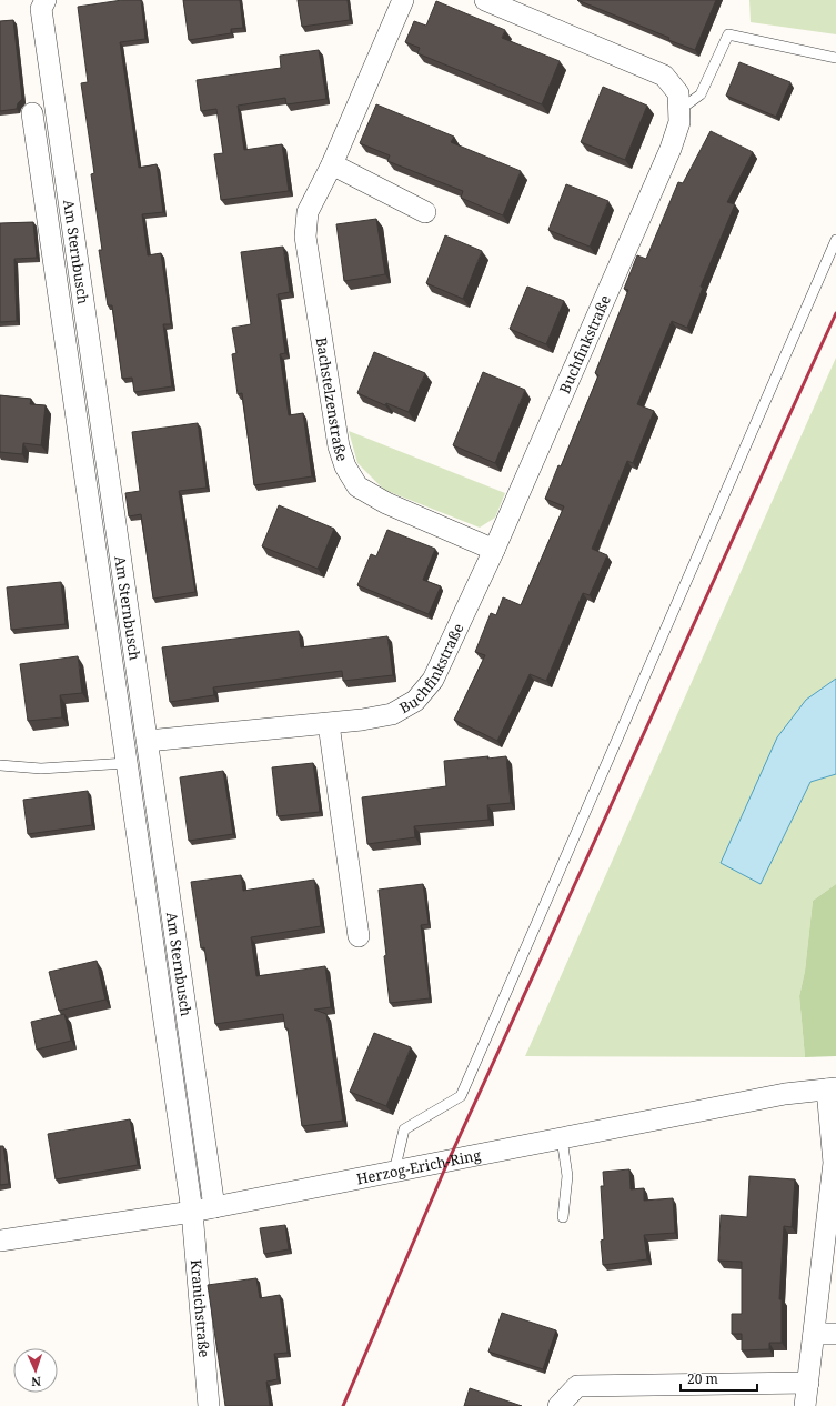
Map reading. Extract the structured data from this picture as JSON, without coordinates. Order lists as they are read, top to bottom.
{
  "streets": {
    "street": [
      "Am Sternbusch",
      "Buchfinkstraße",
      "Bachstelzenstraße",
      "Herzog-Erich-Ring",
      "Kranichstraße"
    ]
  },
  "crossings": [
    ["Am Sternbusch", "Buchfinkstraße"],
    ["Am Sternbusch", "Herzog-Erich-Ring"],
    ["Am Sternbusch", "Kranichstraße"],
    ["Buchfinkstraße", "Bachstelzenstraße"],
    ["Herzog-Erich-Ring", "Kranichstraße"]
  ],
  "scale_bar": "20 m",
  "north": "bottom"
}
